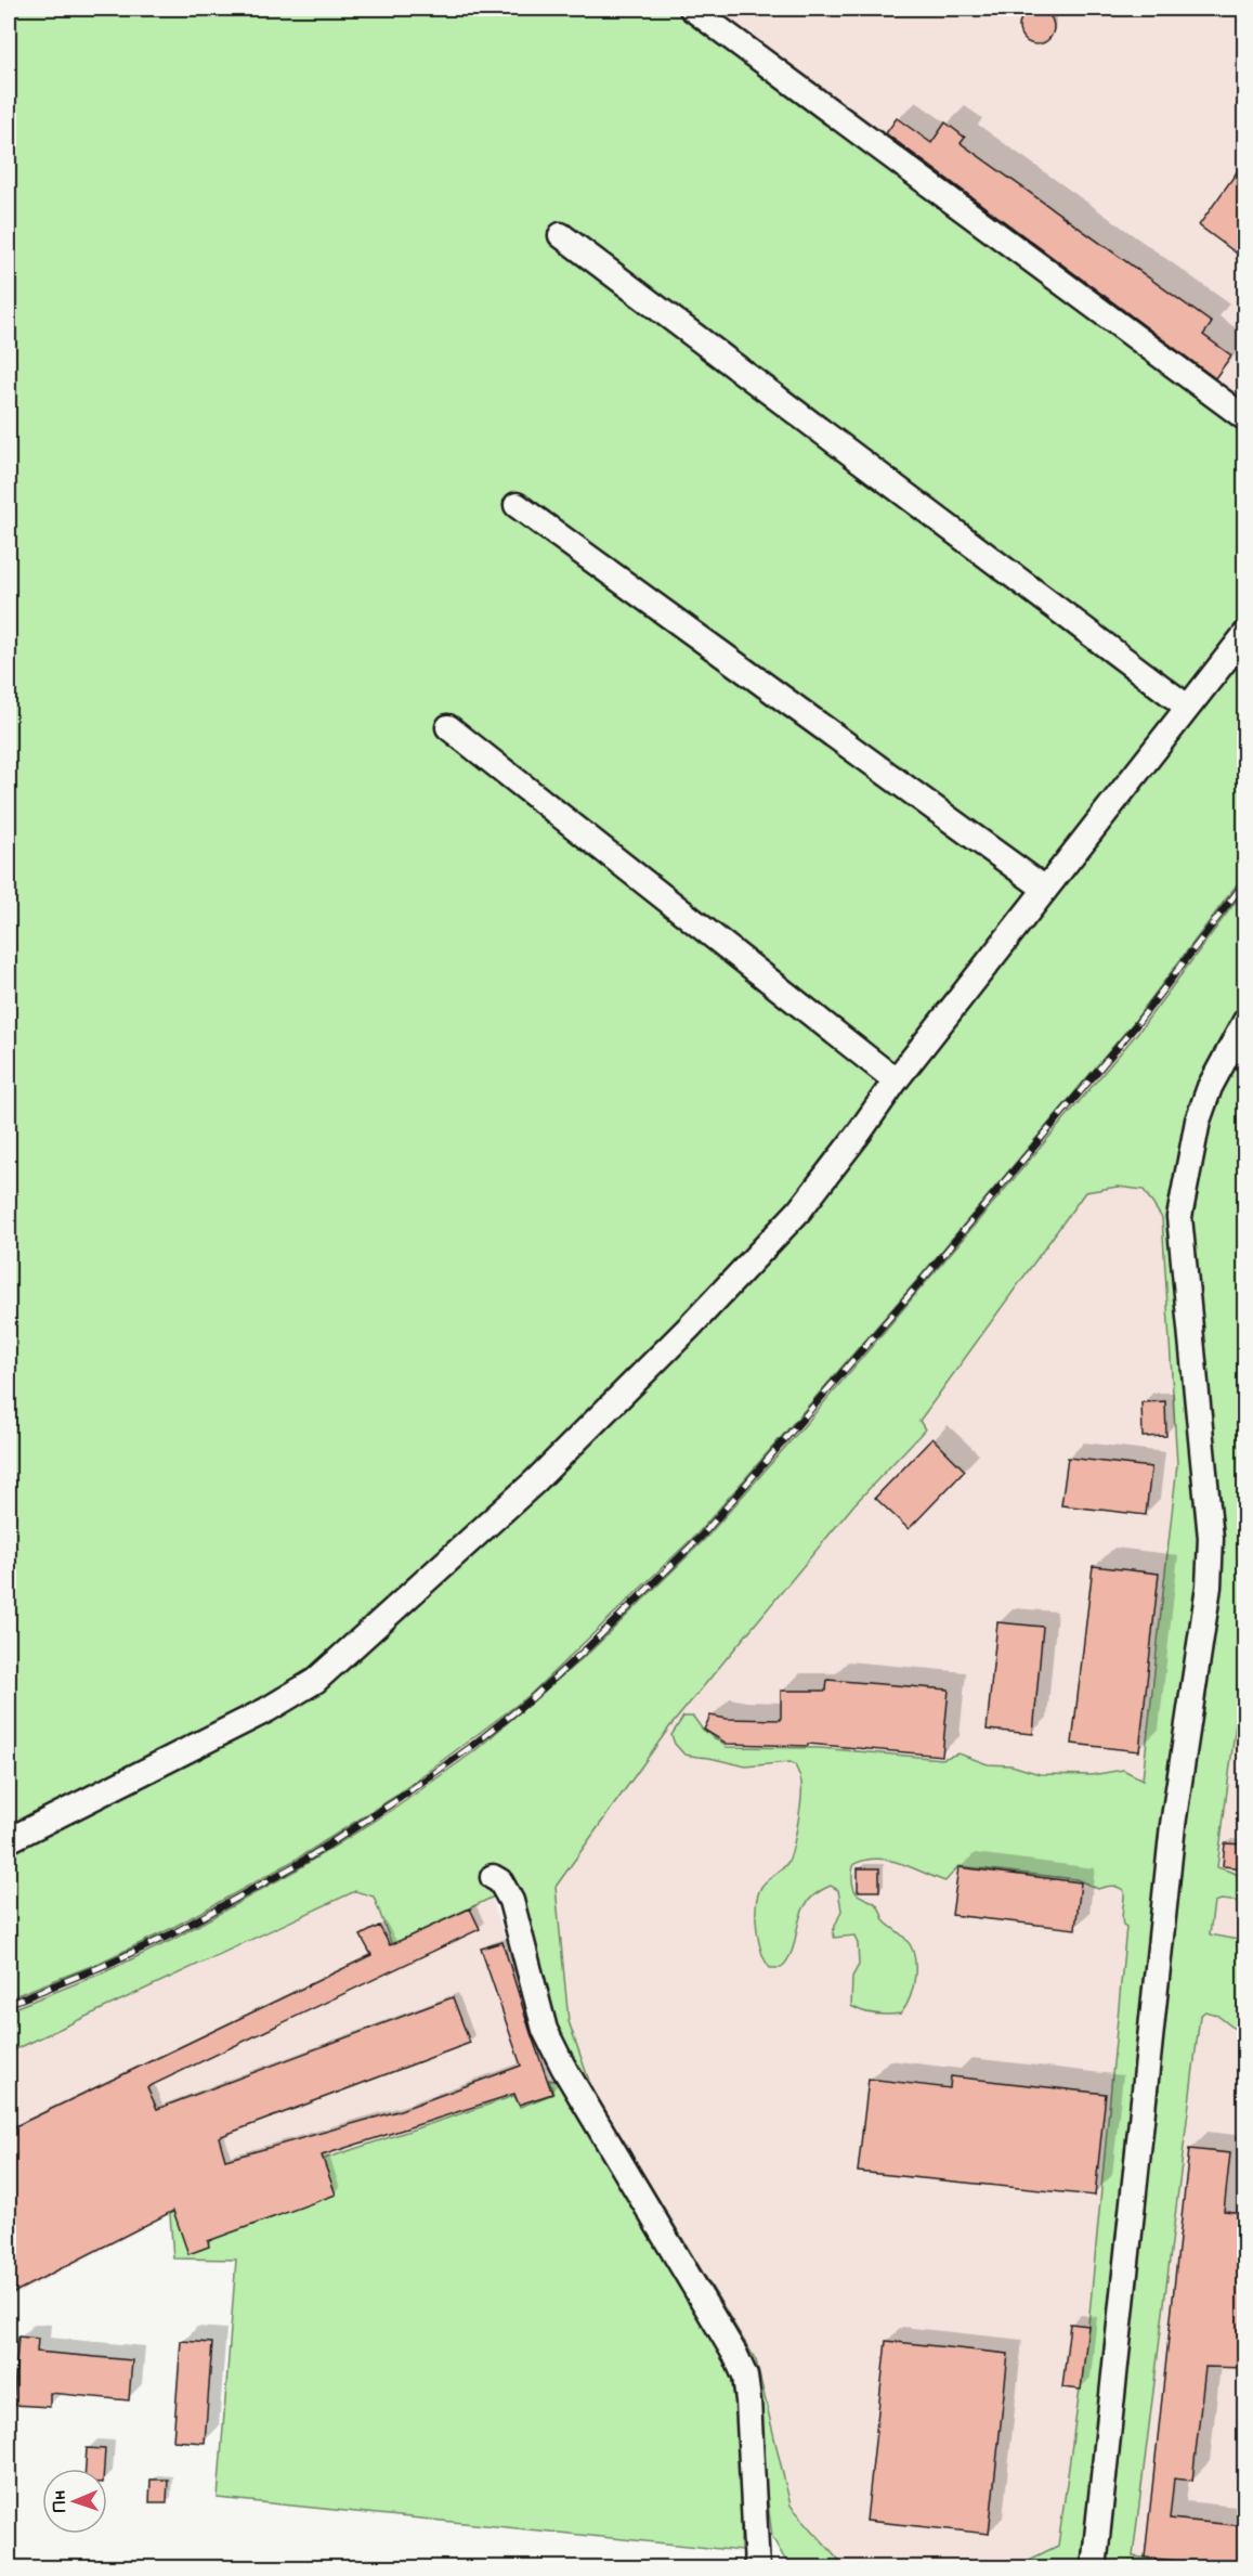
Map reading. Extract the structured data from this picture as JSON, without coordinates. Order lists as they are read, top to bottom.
{
  "north": "left"
}
